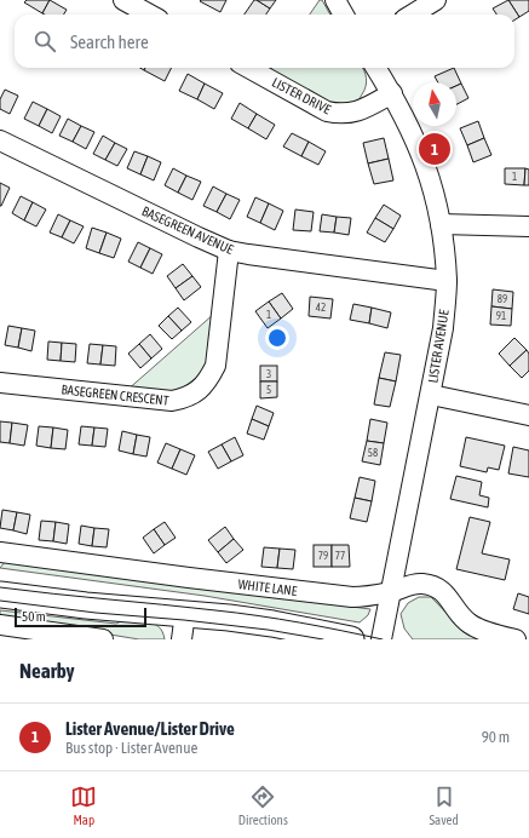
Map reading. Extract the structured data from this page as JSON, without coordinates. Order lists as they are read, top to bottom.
{
  "streets": {
    "street": [
      "LISTER DRIVE",
      "BASEGREEN AVENUE",
      "LISTER AVENUE",
      "BASEGREEN CRESCENT",
      "WHITE LANE"
    ]
  },
  "crossings": [
    ["LISTER DRIVE", "LISTER AVENUE"],
    ["BASEGREEN AVENUE", "LISTER AVENUE"],
    ["BASEGREEN AVENUE", "BASEGREEN CRESCENT"],
    ["LISTER AVENUE", "WHITE LANE"]
  ],
  "house_numbers": [
    "1",
    "89",
    "42",
    "1",
    "91",
    "3",
    "5",
    "58",
    "79",
    "77"
  ],
  "scale_bar": "50 m",
  "north": "top",
  "page": {
    "search": "Search here",
    "pins": "1",
    "scale": "50 m",
    "heading": "Nearby",
    "list": [
      {
        "mark": "1",
        "name": "Lister Avenue/Lister Drive",
        "note": "Bus stop · Lister Avenue",
        "value": "90 m"
      }
    ],
    "nav": ["Map", "Directions", "Saved"]
  }
}
